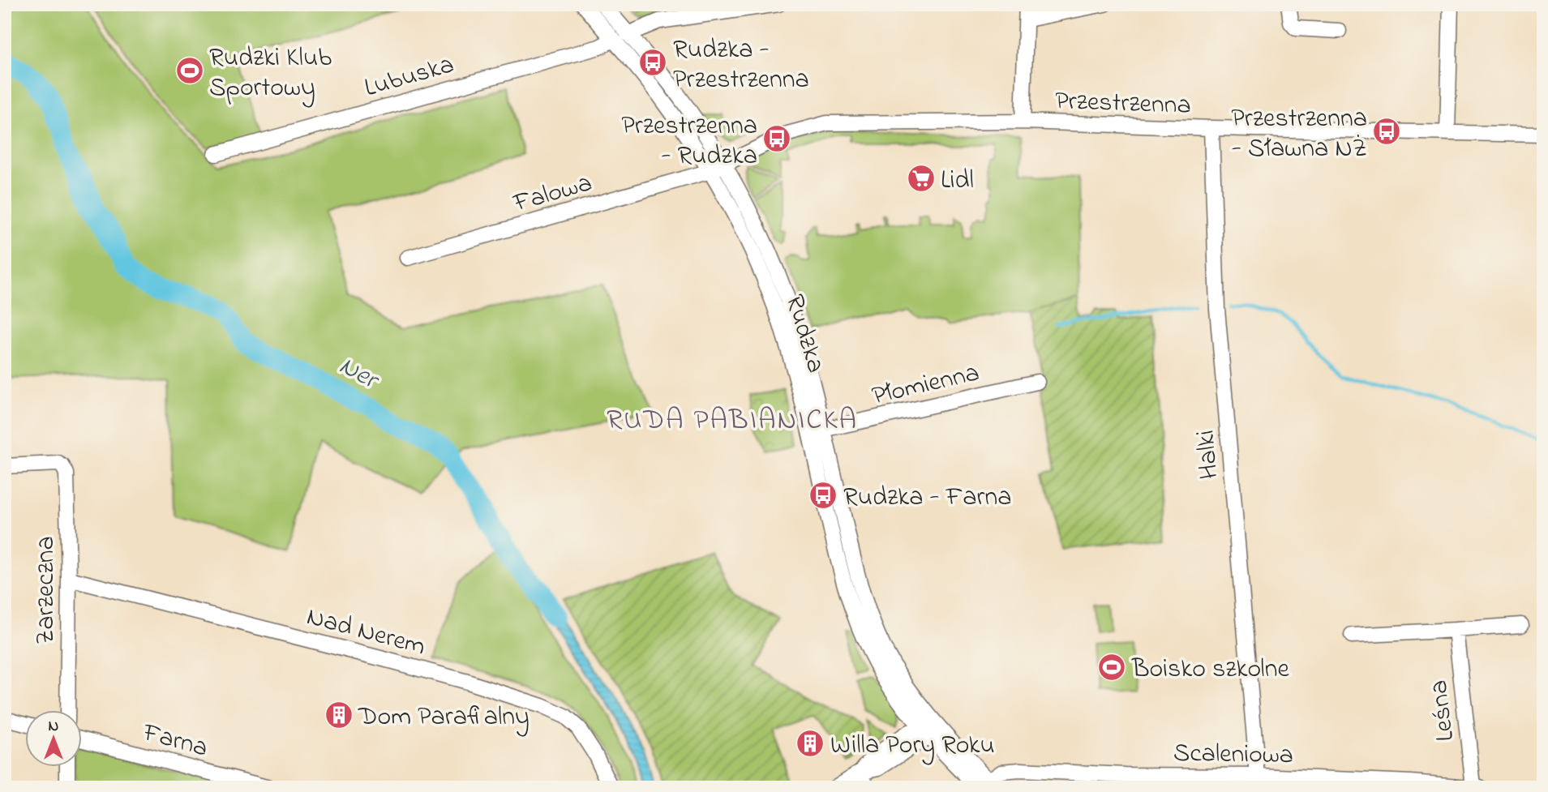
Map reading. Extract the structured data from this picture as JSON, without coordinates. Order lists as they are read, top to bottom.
{
  "streets": {
    "street": [
      "Lubuska",
      "Przestrzenna",
      "Falowa",
      "Rudzka",
      "Płomienna",
      "Halki",
      "Zarzeczna",
      "Nad Nerem",
      "Leśna",
      "Farna",
      "Scaleniowa"
    ]
  },
  "crossings": [
    ["Lubuska", "Rudzka"],
    ["Przestrzenna", "Falowa"],
    ["Przestrzenna", "Rudzka"],
    ["Przestrzenna", "Halki"],
    ["Falowa", "Rudzka"],
    ["Rudzka", "Płomienna"],
    ["Rudzka", "Scaleniowa"],
    ["Halki", "Scaleniowa"],
    ["Zarzeczna", "Nad Nerem"],
    ["Leśna", "Scaleniowa"]
  ],
  "districts": ["RUDA PABIANICKA"],
  "water": ["Ner"],
  "places": {
    "bus stop": [
      "Rudzka - Przestrzenna",
      "Przestrzenna - Sławna NŻ",
      "Przestrzenna - Rudzka",
      "Rudzka - Farna"
    ],
    "sports": ["Rudzki Klub Sportowy", "Boisko szkolne"],
    "supermarket": ["Lidl"],
    "building": ["Dom Parafialny", "Willa Pory Roku"]
  },
  "north": "top"
}
